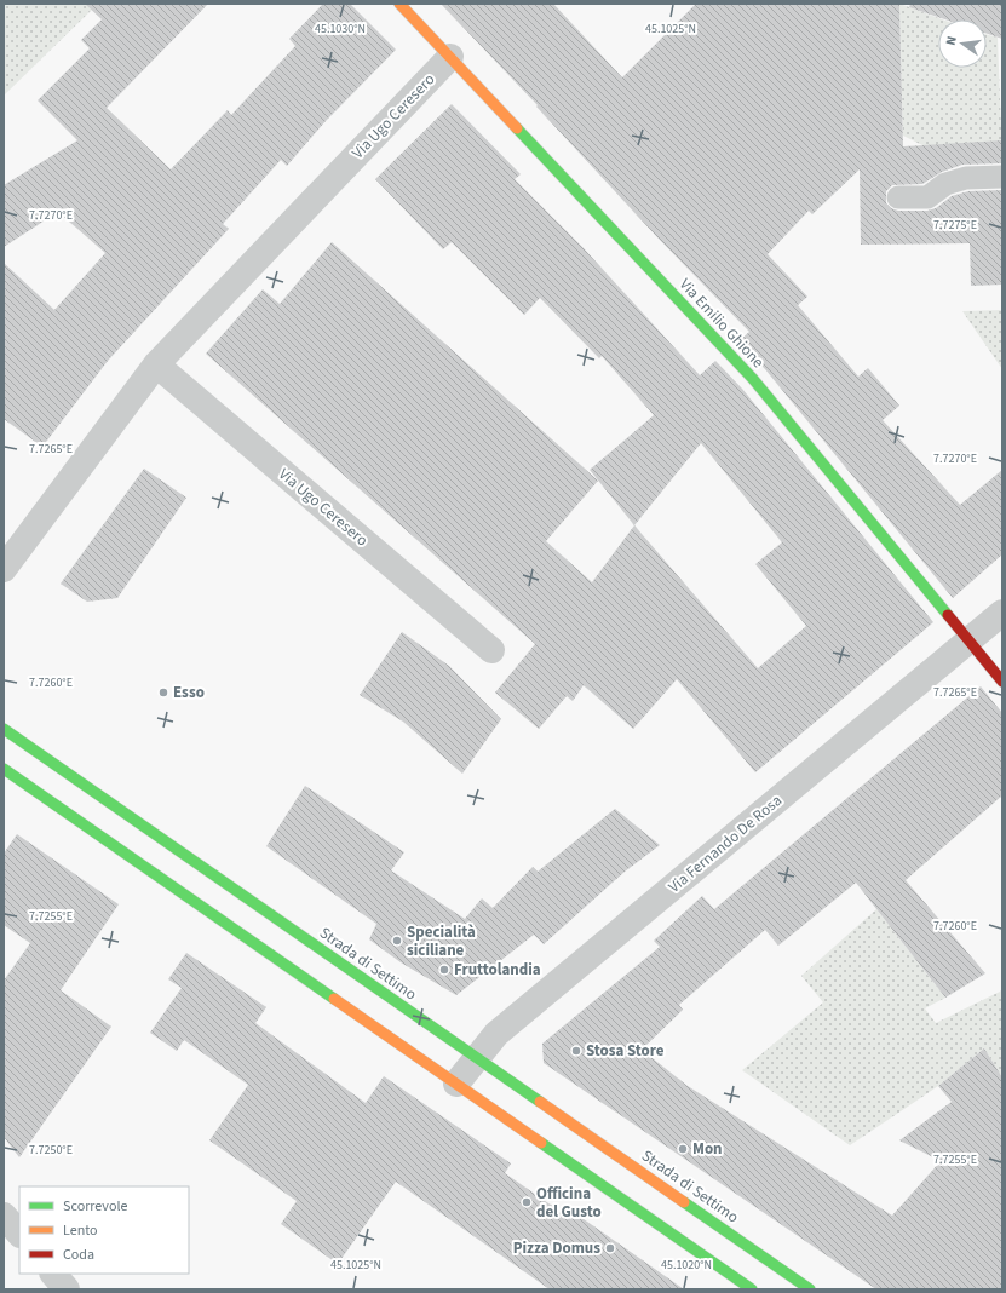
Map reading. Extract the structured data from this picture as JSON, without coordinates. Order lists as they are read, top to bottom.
{
  "streets": {
    "main road": ["Via Emilio Ghione", "Strada di Settimo"],
    "street": ["Via Ugo Ceresero", "Via Fernando De Rosa"]
  },
  "crossings": [
    ["Via Ugo Ceresero", "Via Emilio Ghione"],
    ["Via Emilio Ghione", "Via Fernando De Rosa"],
    ["Via Fernando De Rosa", "Strada di Settimo"]
  ],
  "places": [
    "Esso",
    "Specialità siciliane",
    "Fruttolandia",
    "Stosa Store",
    "Mon",
    "Officina del Gusto",
    "Pizza Domus"
  ],
  "legend": ["Scorrevole", "Lento", "Coda"],
  "north": "left",
  "coordinates": [
    "45.1030°N",
    "45.1025°N",
    "7.7270°E",
    "7.7275°E",
    "7.7265°E",
    "7.7260°E",
    "7.7255°E",
    "7.7250°E",
    "45.1020°N"
  ]
}
